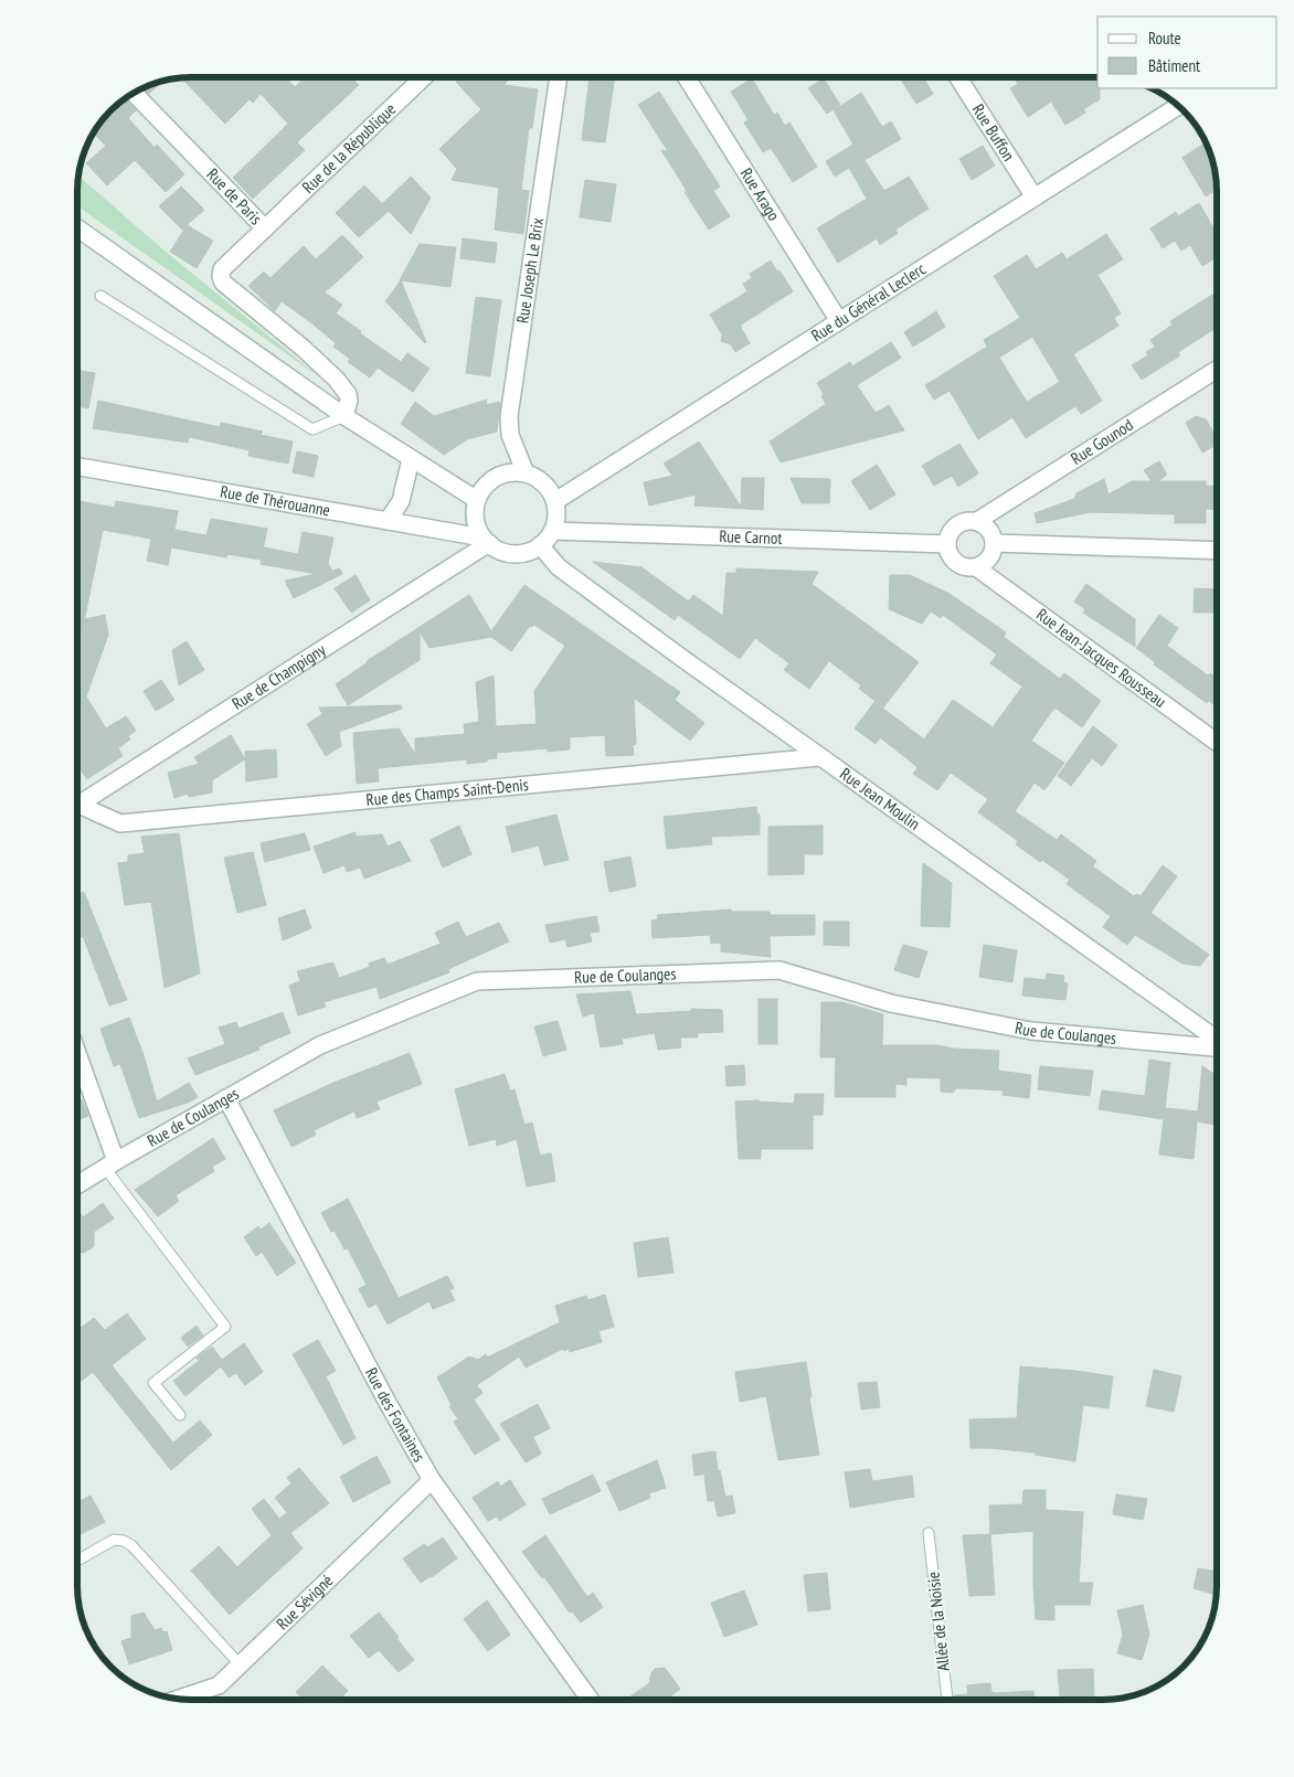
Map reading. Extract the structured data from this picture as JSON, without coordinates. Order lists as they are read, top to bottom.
{
  "streets": {
    "street": [
      "Rue Buffon",
      "Rue de la République",
      "Rue Arago",
      "Rue de Paris",
      "Rue Joseph Le Brix",
      "Rue du Général Leclerc",
      "Rue Gounod",
      "Rue de Thérouanne",
      "Rue Carnot",
      "Rue Jean-Jacques Rousseau",
      "Rue de Champigny",
      "Rue des Champs Saint-Denis",
      "Rue Jean Moulin",
      "Rue de Coulanges",
      "Rue des Fontaines",
      "Rue Sévigné"
    ],
    "lane": ["Allée de la Noisie"]
  },
  "crossings": [
    ["Rue Buffon", "Rue du Général Leclerc"],
    ["Rue de la République", "Rue de Paris"],
    ["Rue Arago", "Rue du Général Leclerc"],
    ["Rue Joseph Le Brix", "Rue du Général Leclerc"],
    ["Rue Joseph Le Brix", "Rue de Thérouanne"],
    ["Rue Joseph Le Brix", "Rue Carnot"],
    ["Rue Joseph Le Brix", "Rue de Champigny"],
    ["Rue Joseph Le Brix", "Rue Jean Moulin"],
    ["Rue du Général Leclerc", "Rue de Thérouanne"],
    ["Rue du Général Leclerc", "Rue Carnot"],
    ["Rue du Général Leclerc", "Rue de Champigny"],
    ["Rue du Général Leclerc", "Rue Jean Moulin"],
    ["Rue Gounod", "Rue Carnot"],
    ["Rue Gounod", "Rue Jean-Jacques Rousseau"],
    ["Rue de Thérouanne", "Rue Carnot"],
    ["Rue de Thérouanne", "Rue de Champigny"],
    ["Rue de Thérouanne", "Rue Jean Moulin"],
    ["Rue Carnot", "Rue Jean-Jacques Rousseau"],
    ["Rue Carnot", "Rue de Champigny"],
    ["Rue Carnot", "Rue Jean Moulin"],
    ["Rue de Champigny", "Rue Jean Moulin"],
    ["Rue des Champs Saint-Denis", "Rue Jean Moulin"],
    ["Rue de Coulanges", "Rue des Fontaines"],
    ["Rue des Fontaines", "Rue Sévigné"]
  ],
  "legend": ["Route", "Bâtiment"]
}
